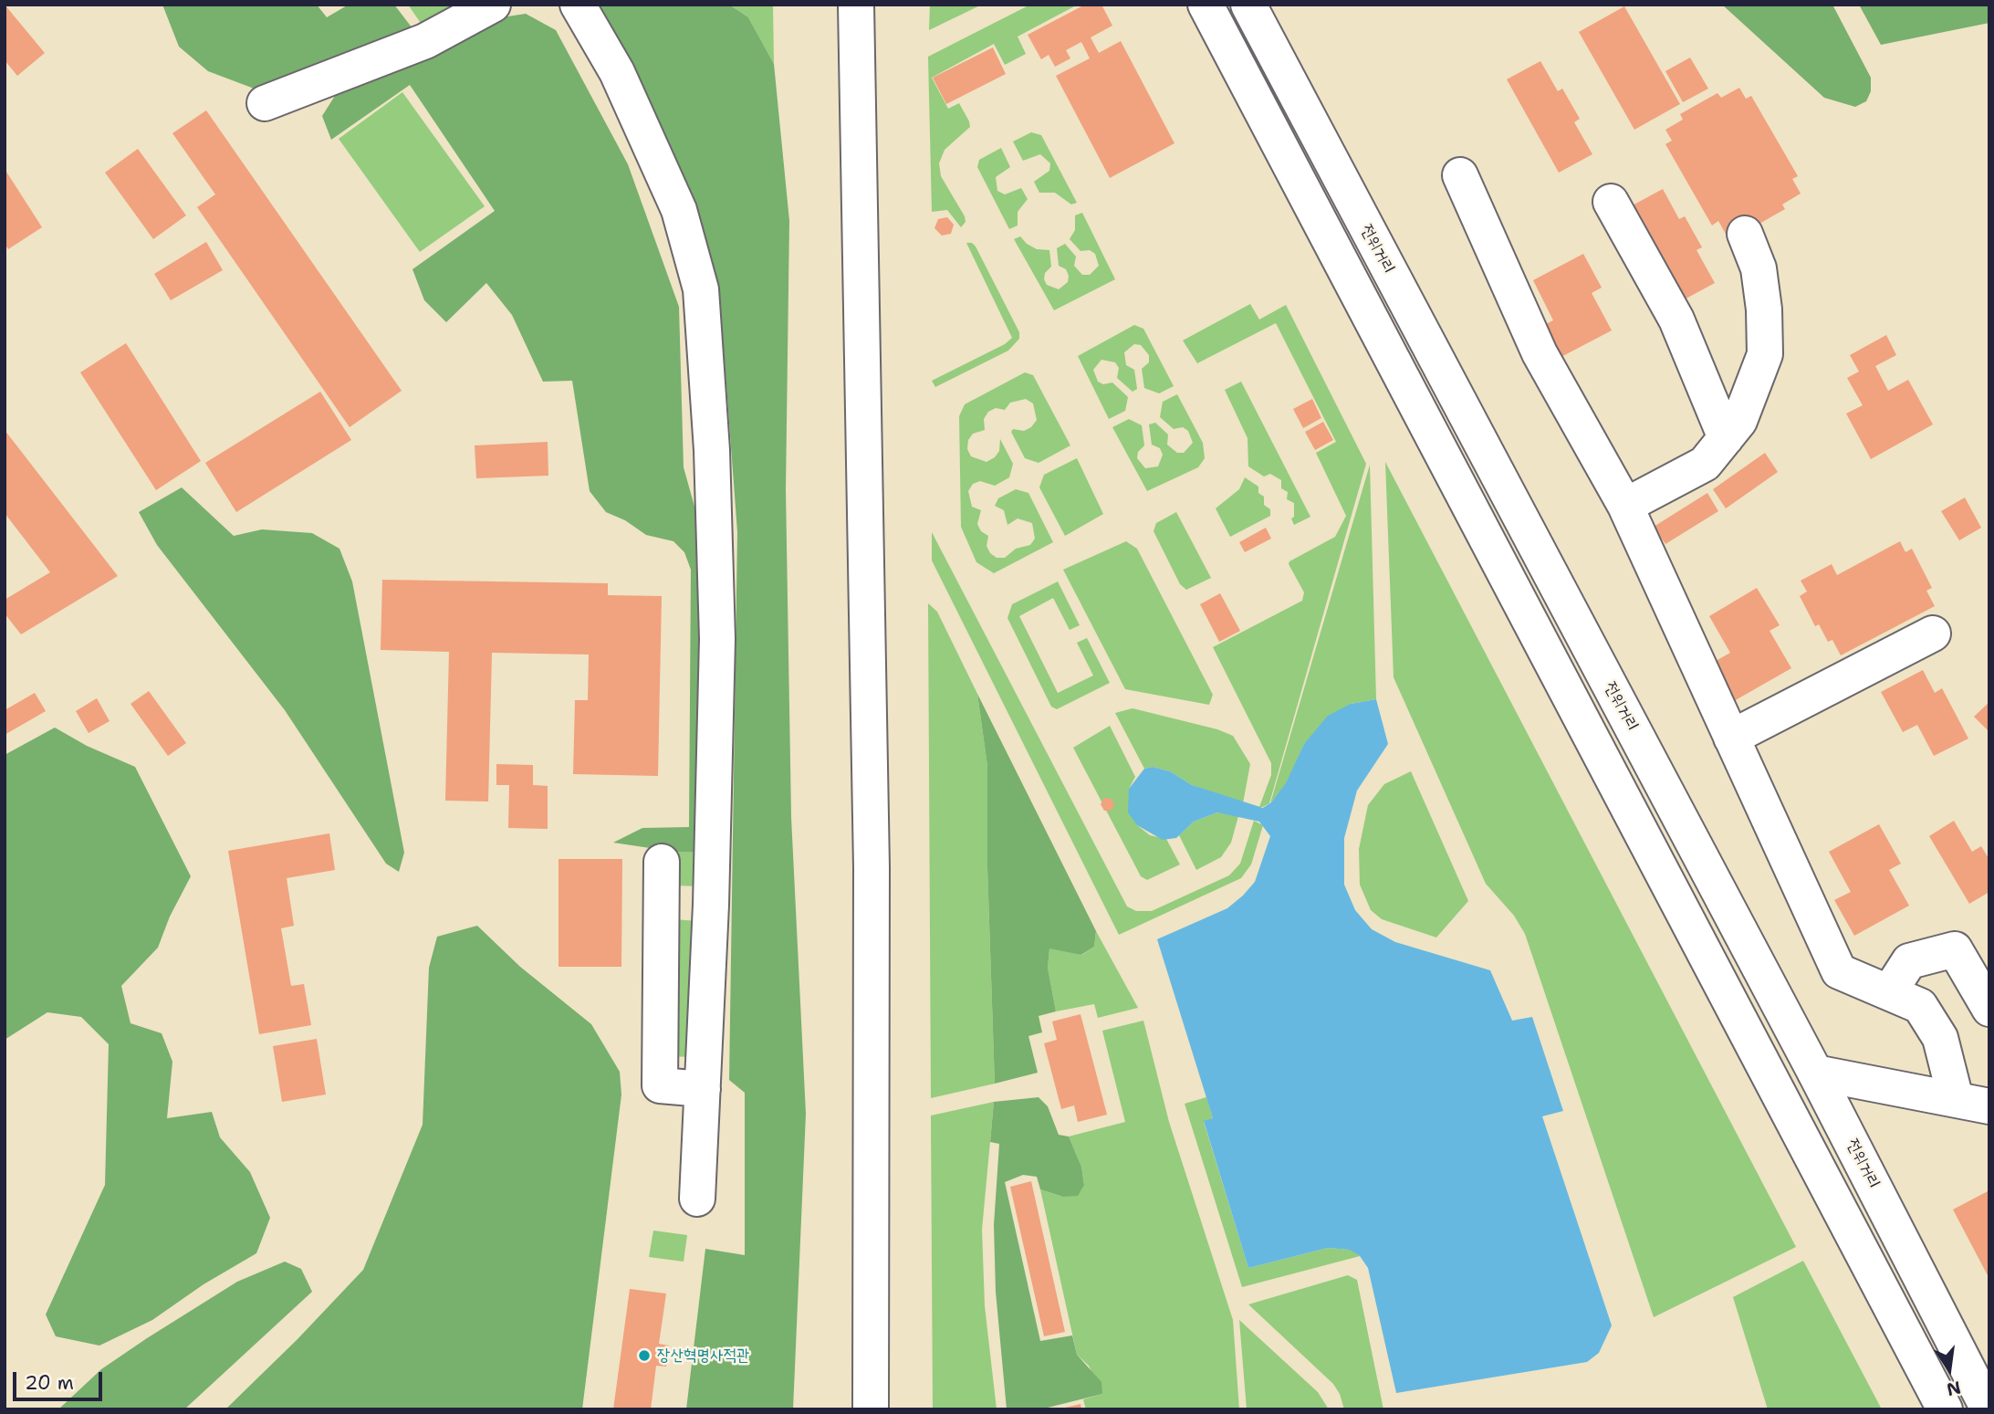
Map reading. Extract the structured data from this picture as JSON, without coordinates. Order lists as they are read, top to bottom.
{
  "streets": {
    "main road": ["전위거리"]
  },
  "places": ["장산혁명사적관"],
  "scale_bar": "20 m",
  "north": "bottom"
}
